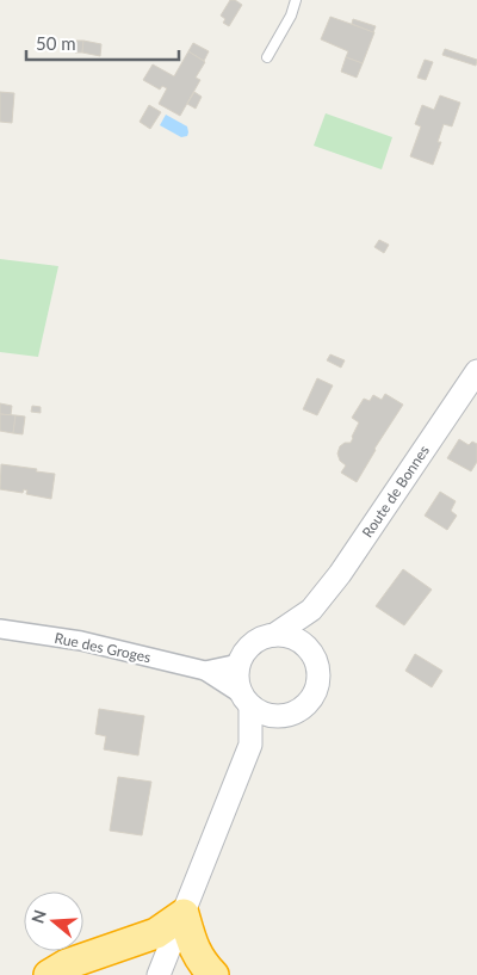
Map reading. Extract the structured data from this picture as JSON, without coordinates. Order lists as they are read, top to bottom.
{
  "streets": {
    "street": ["Route de Bonnes", "Rue des Groges"]
  },
  "crossings": [
    ["Route de Bonnes", "Rue des Groges"]
  ],
  "scale_bar": "50 m",
  "north": "left"
}
